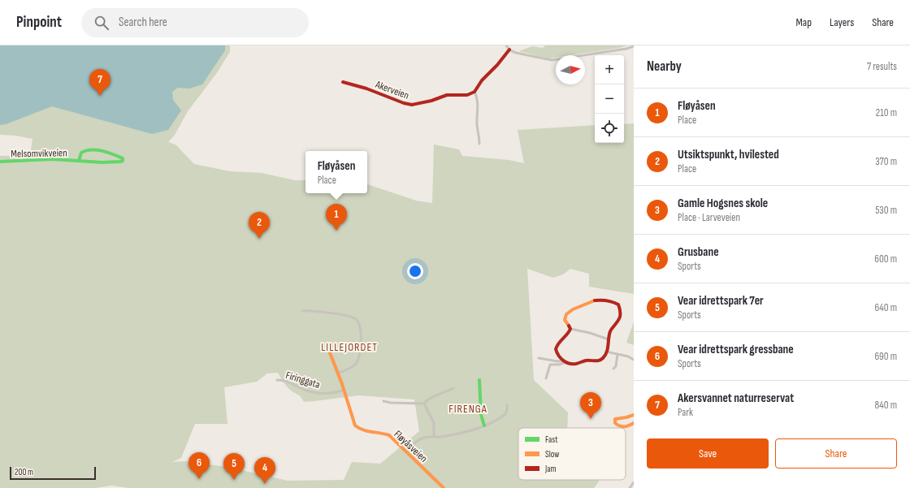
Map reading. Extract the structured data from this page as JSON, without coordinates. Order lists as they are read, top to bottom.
{
  "streets": {
    "street": [
      "Akerveien",
      "Melsomvikveien",
      "Firinggata",
      "Fløyåsveien"
    ]
  },
  "crossings": [
    ["Firinggata", "Fløyåsveien"]
  ],
  "districts": ["LILLEJORDET", "FIRENGA"],
  "legend": ["Fast", "Slow", "Jam"],
  "scale_bar": "200 m",
  "north": "right",
  "page": {
    "header": "Pinpoint",
    "search": "Search here",
    "nav": ["Map", "Layers", "Share"],
    "heading": ["Nearby", "7 results"],
    "map_buttons": ["+", "−"],
    "pins": [
      "7",
      "1",
      "2",
      "3",
      "6",
      "5",
      "4"
    ],
    "list": [
      {
        "mark": "1",
        "name": "Fløyåsen",
        "note": "Place",
        "value": "210 m"
      },
      {
        "mark": "2",
        "name": "Utsiktspunkt, hvilested",
        "note": "Place",
        "value": "370 m"
      },
      {
        "mark": "3",
        "name": "Gamle Hogsnes skole",
        "note": "Place · Larveveien",
        "value": "530 m"
      },
      {
        "mark": "4",
        "name": "Grusbane",
        "note": "Sports",
        "value": "600 m"
      },
      {
        "mark": "5",
        "name": "Vear idrettspark 7er",
        "note": "Sports",
        "value": "640 m"
      },
      {
        "mark": "6",
        "name": "Vear idrettspark gressbane",
        "note": "Sports",
        "value": "690 m"
      },
      {
        "mark": "7",
        "name": "Akersvannet naturreservat",
        "note": "Park",
        "value": "840 m"
      }
    ],
    "popup": ["Fløyåsen", "Place"],
    "buttons": ["Save", "Share"],
    "scale": "200 m"
  }
}
